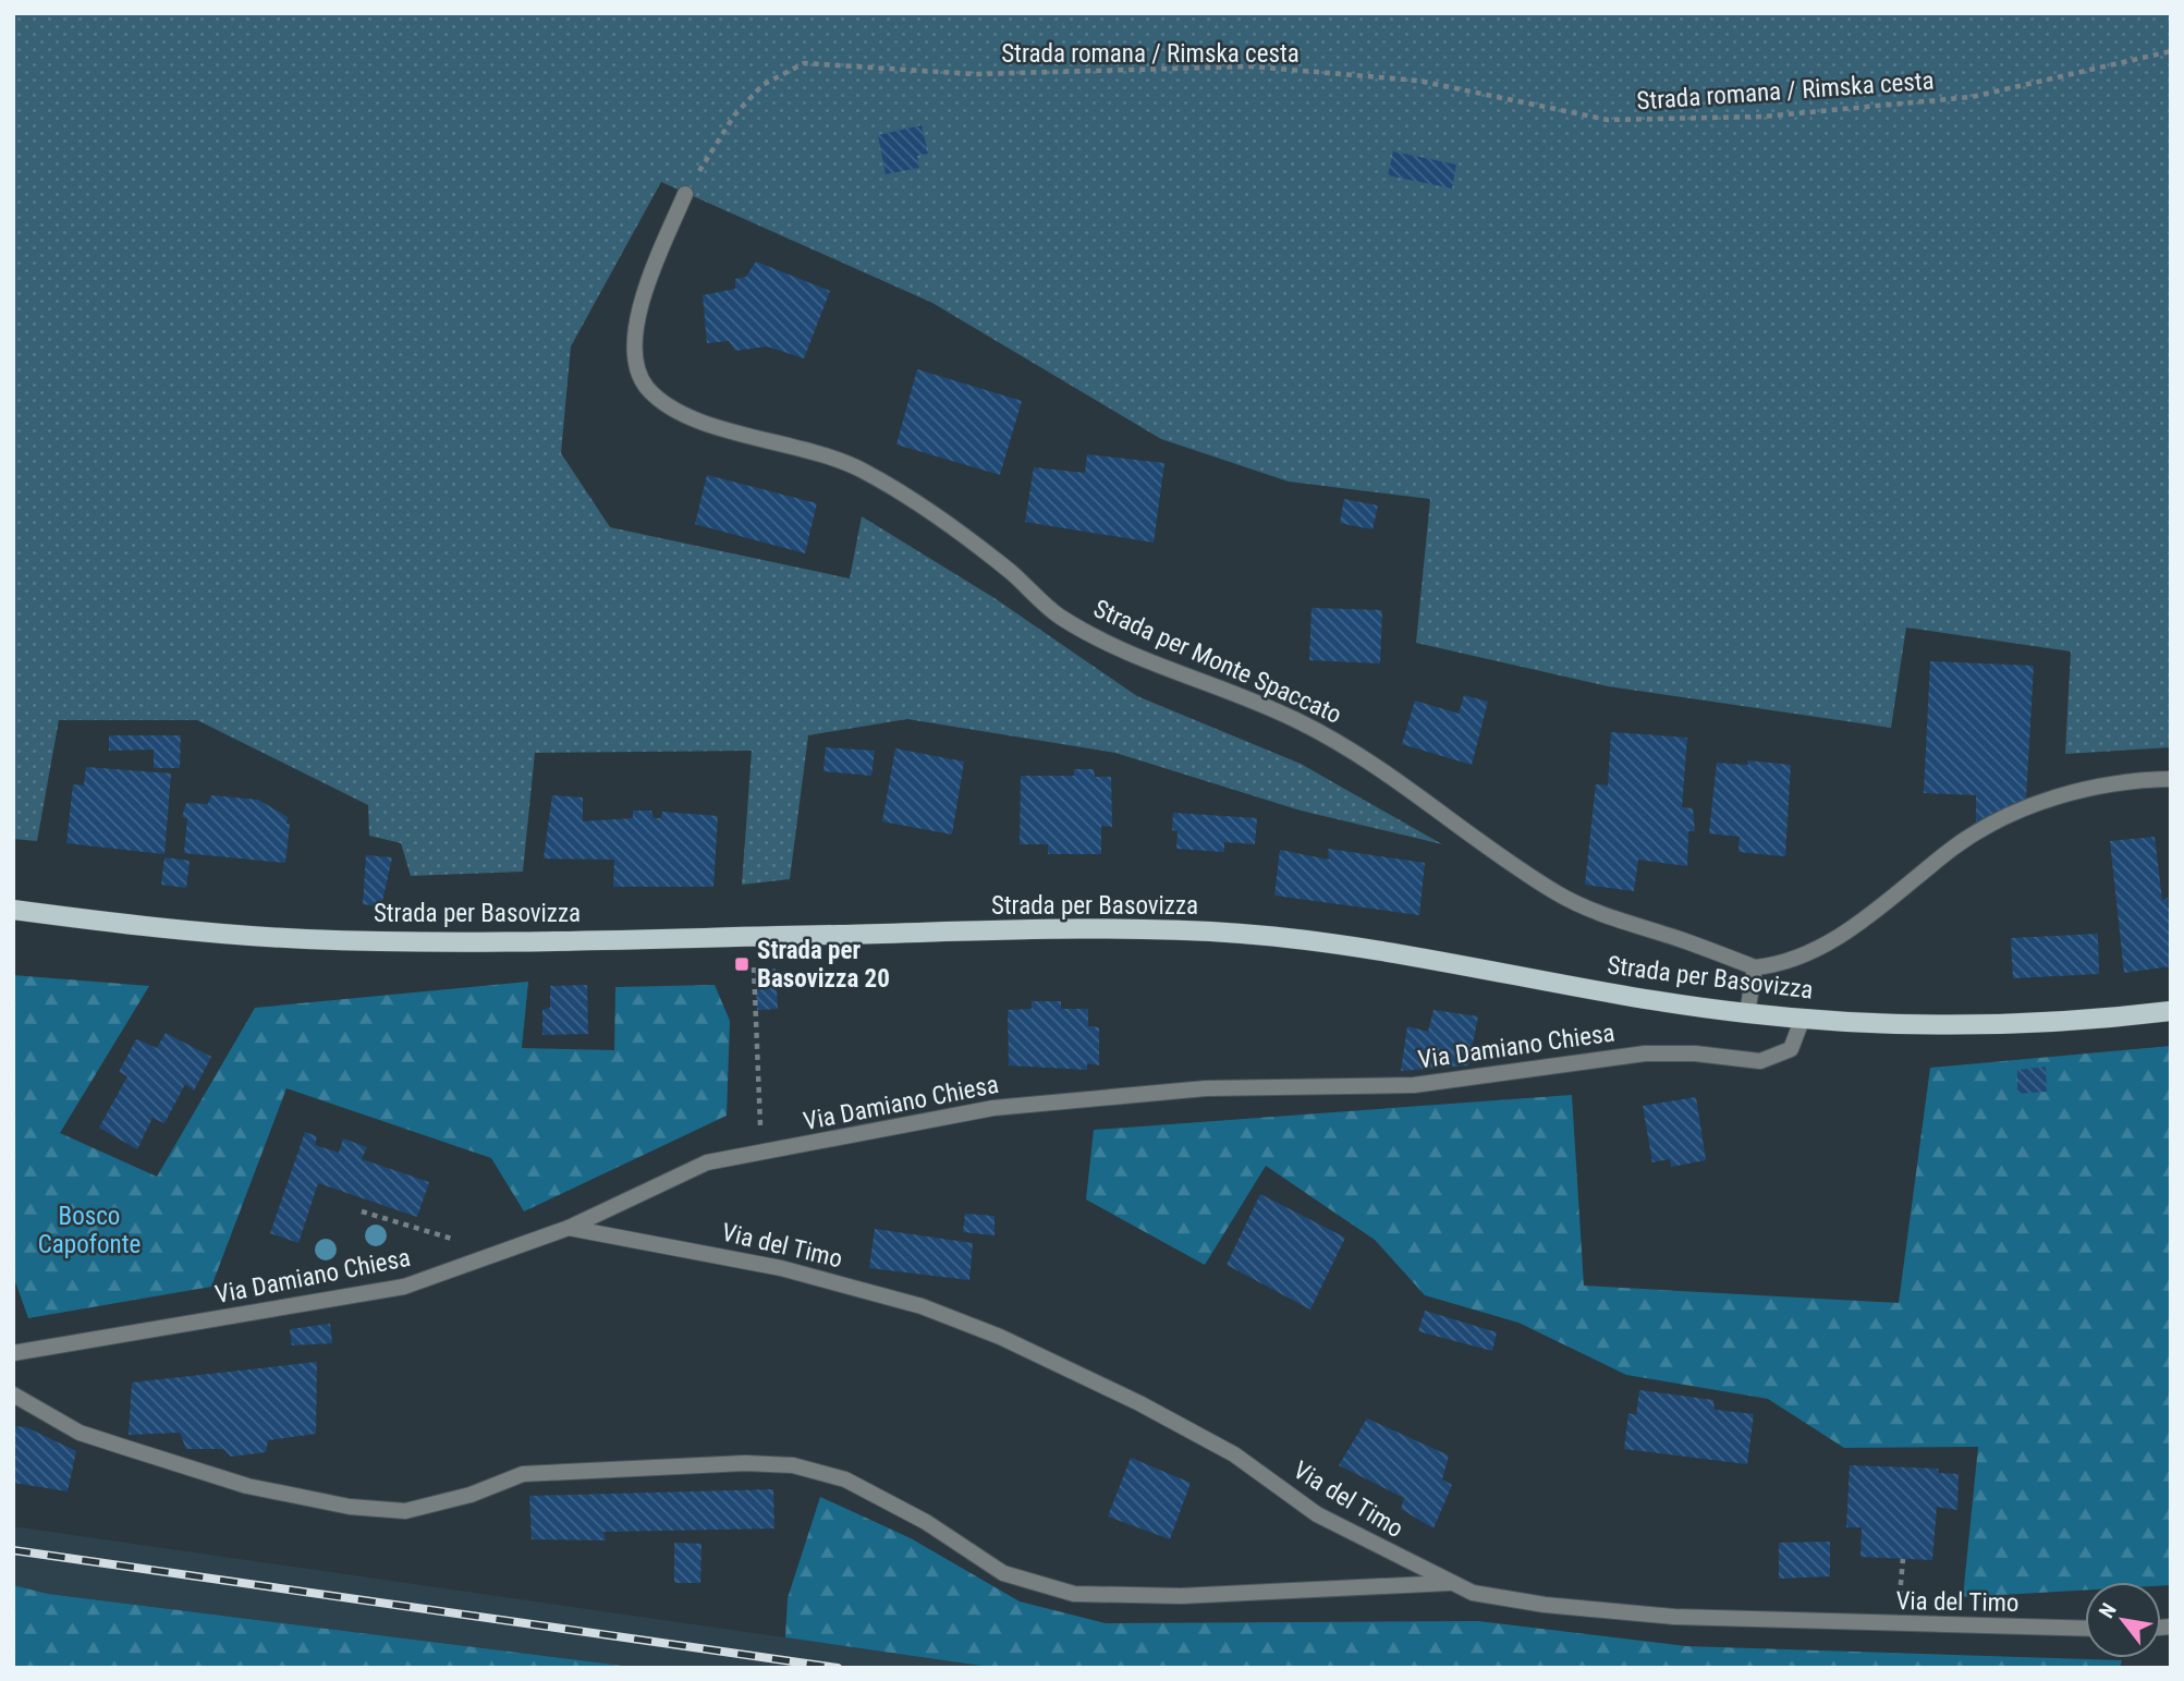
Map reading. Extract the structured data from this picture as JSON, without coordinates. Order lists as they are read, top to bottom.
{
  "streets": {
    "main road": ["Strada per Basovizza"],
    "street": ["Strada per Monte Spaccato", "Via Damiano Chiesa", "Via del Timo"],
    "path": ["Strada romana / Rimska cesta"]
  },
  "crossings": [
    ["Strada romana / Rimska cesta", "Strada per Monte Spaccato"],
    ["Strada per Basovizza", "Via Damiano Chiesa"],
    ["Via Damiano Chiesa", "Via del Timo"]
  ],
  "parks": ["Bosco Capofonte"],
  "places": {
    "transit": ["Strada per Basovizza 20"]
  },
  "north": "top left"
}
